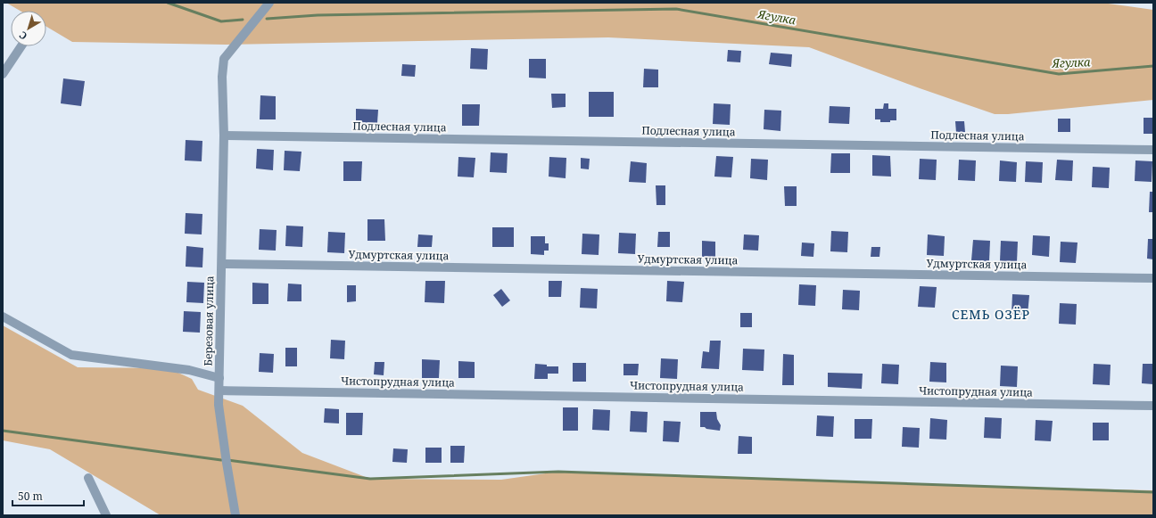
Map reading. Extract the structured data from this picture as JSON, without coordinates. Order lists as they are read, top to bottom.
{
  "streets": {
    "street": [
      "Подлесная улица",
      "Удмуртская улица",
      "Березовая улица",
      "Чистопрудная улица"
    ]
  },
  "crossings": [
    ["Подлесная улица", "Березовая улица"],
    ["Удмуртская улица", "Березовая улица"]
  ],
  "districts": ["СЕМЬ ОЗЁР"],
  "water": ["Ягулка"],
  "scale_bar": "50 m",
  "north": "bottom left"
}
